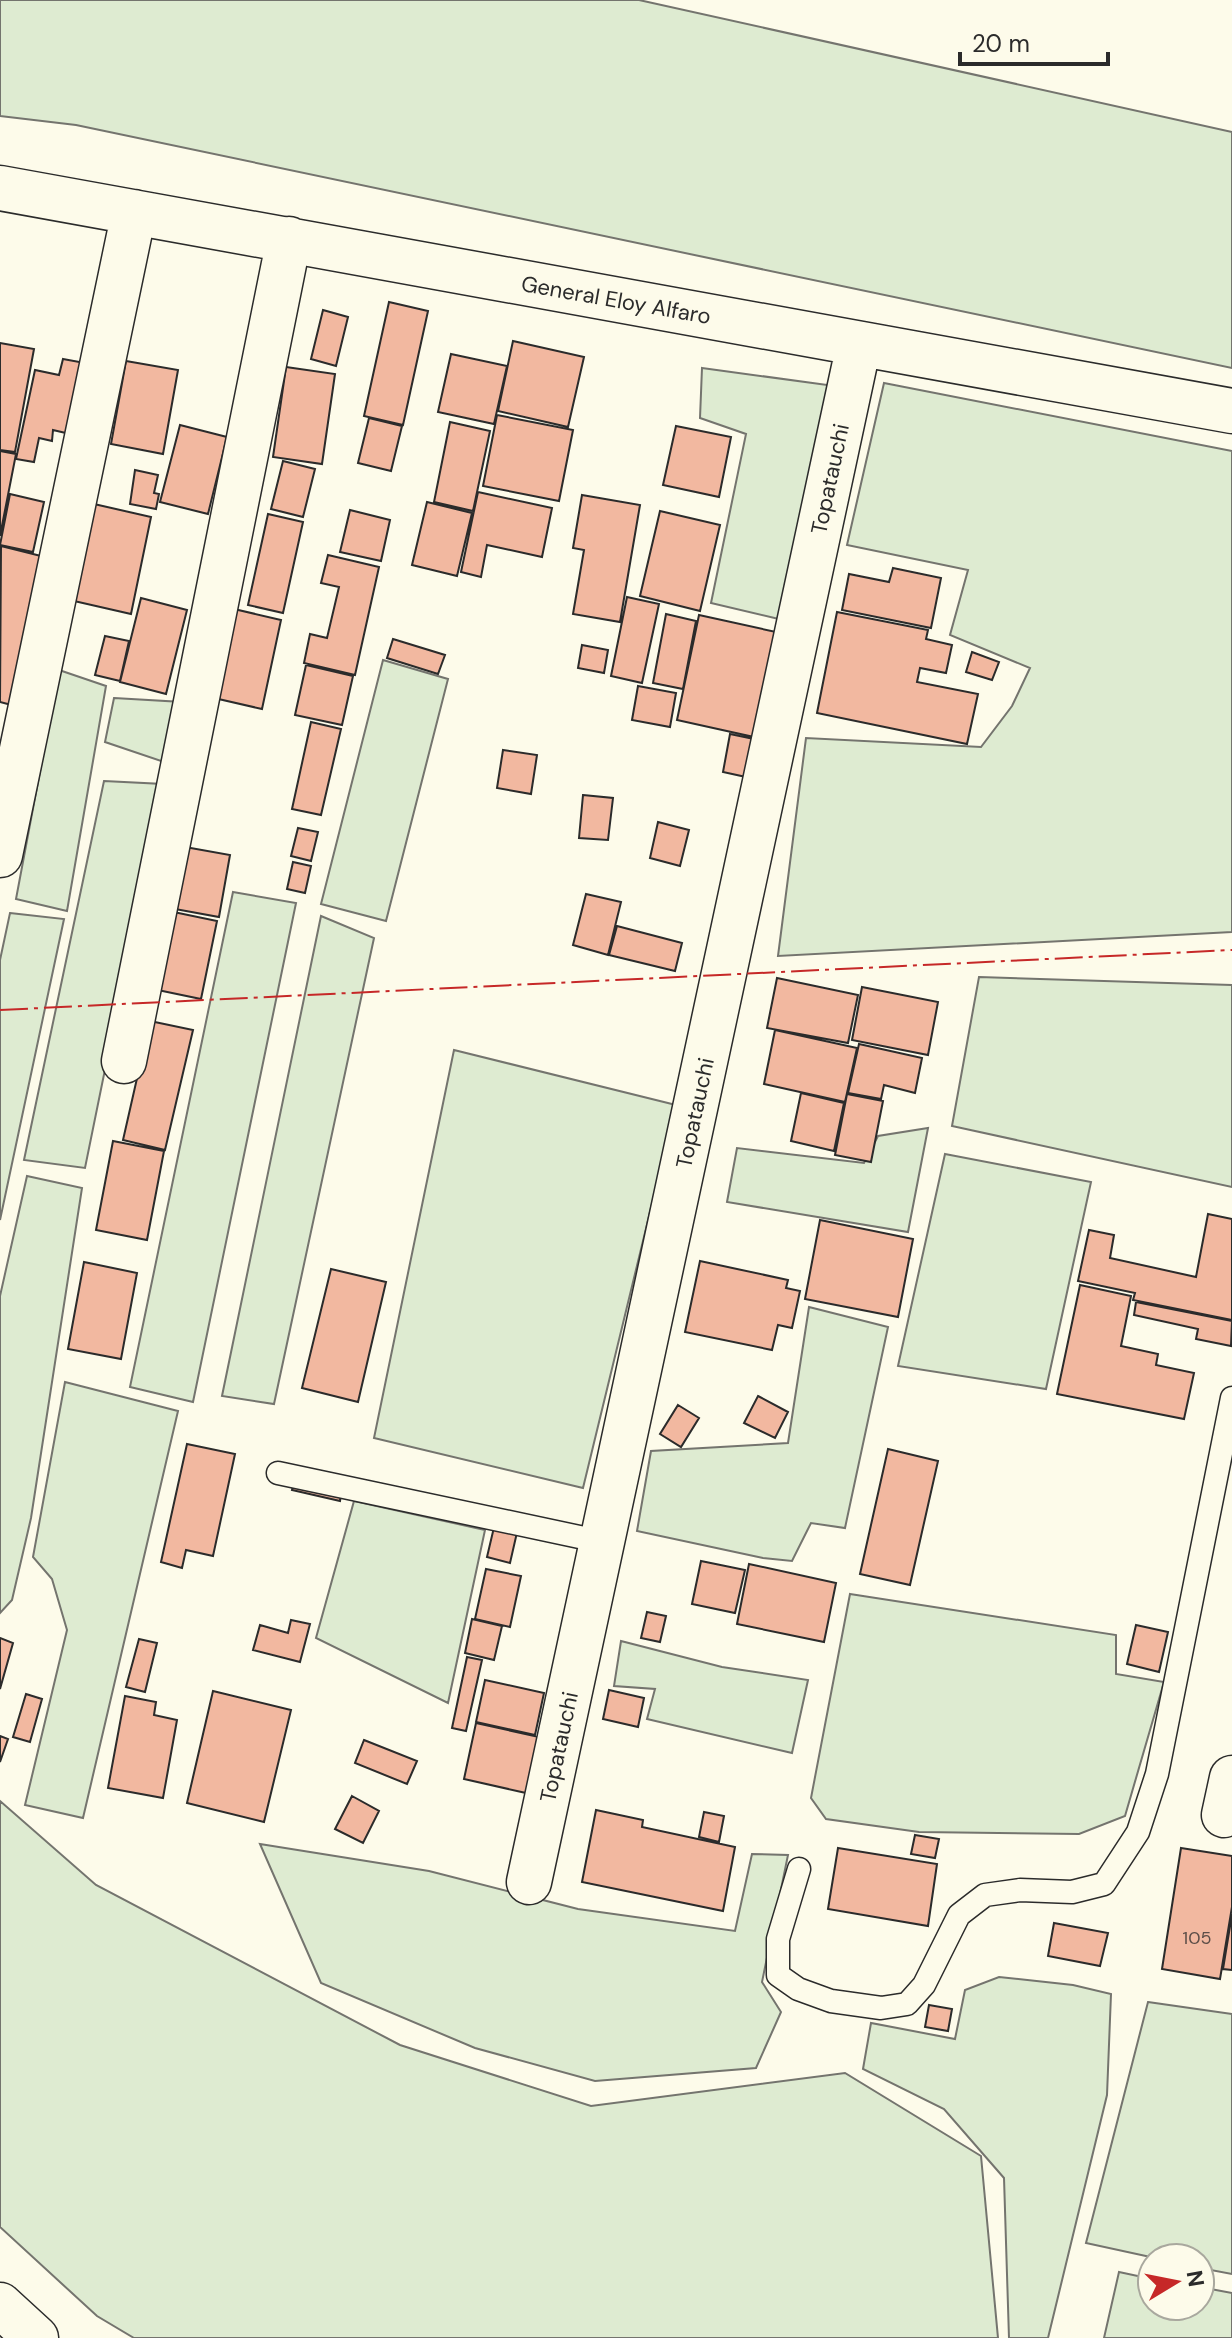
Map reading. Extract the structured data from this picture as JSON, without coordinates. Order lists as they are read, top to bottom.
{
  "streets": {
    "street": ["General Eloy Alfaro", "Topatauchi"]
  },
  "crossings": [
    ["General Eloy Alfaro", "Topatauchi"]
  ],
  "house_numbers": ["105"],
  "scale_bar": "20 m",
  "north": "right"
}
